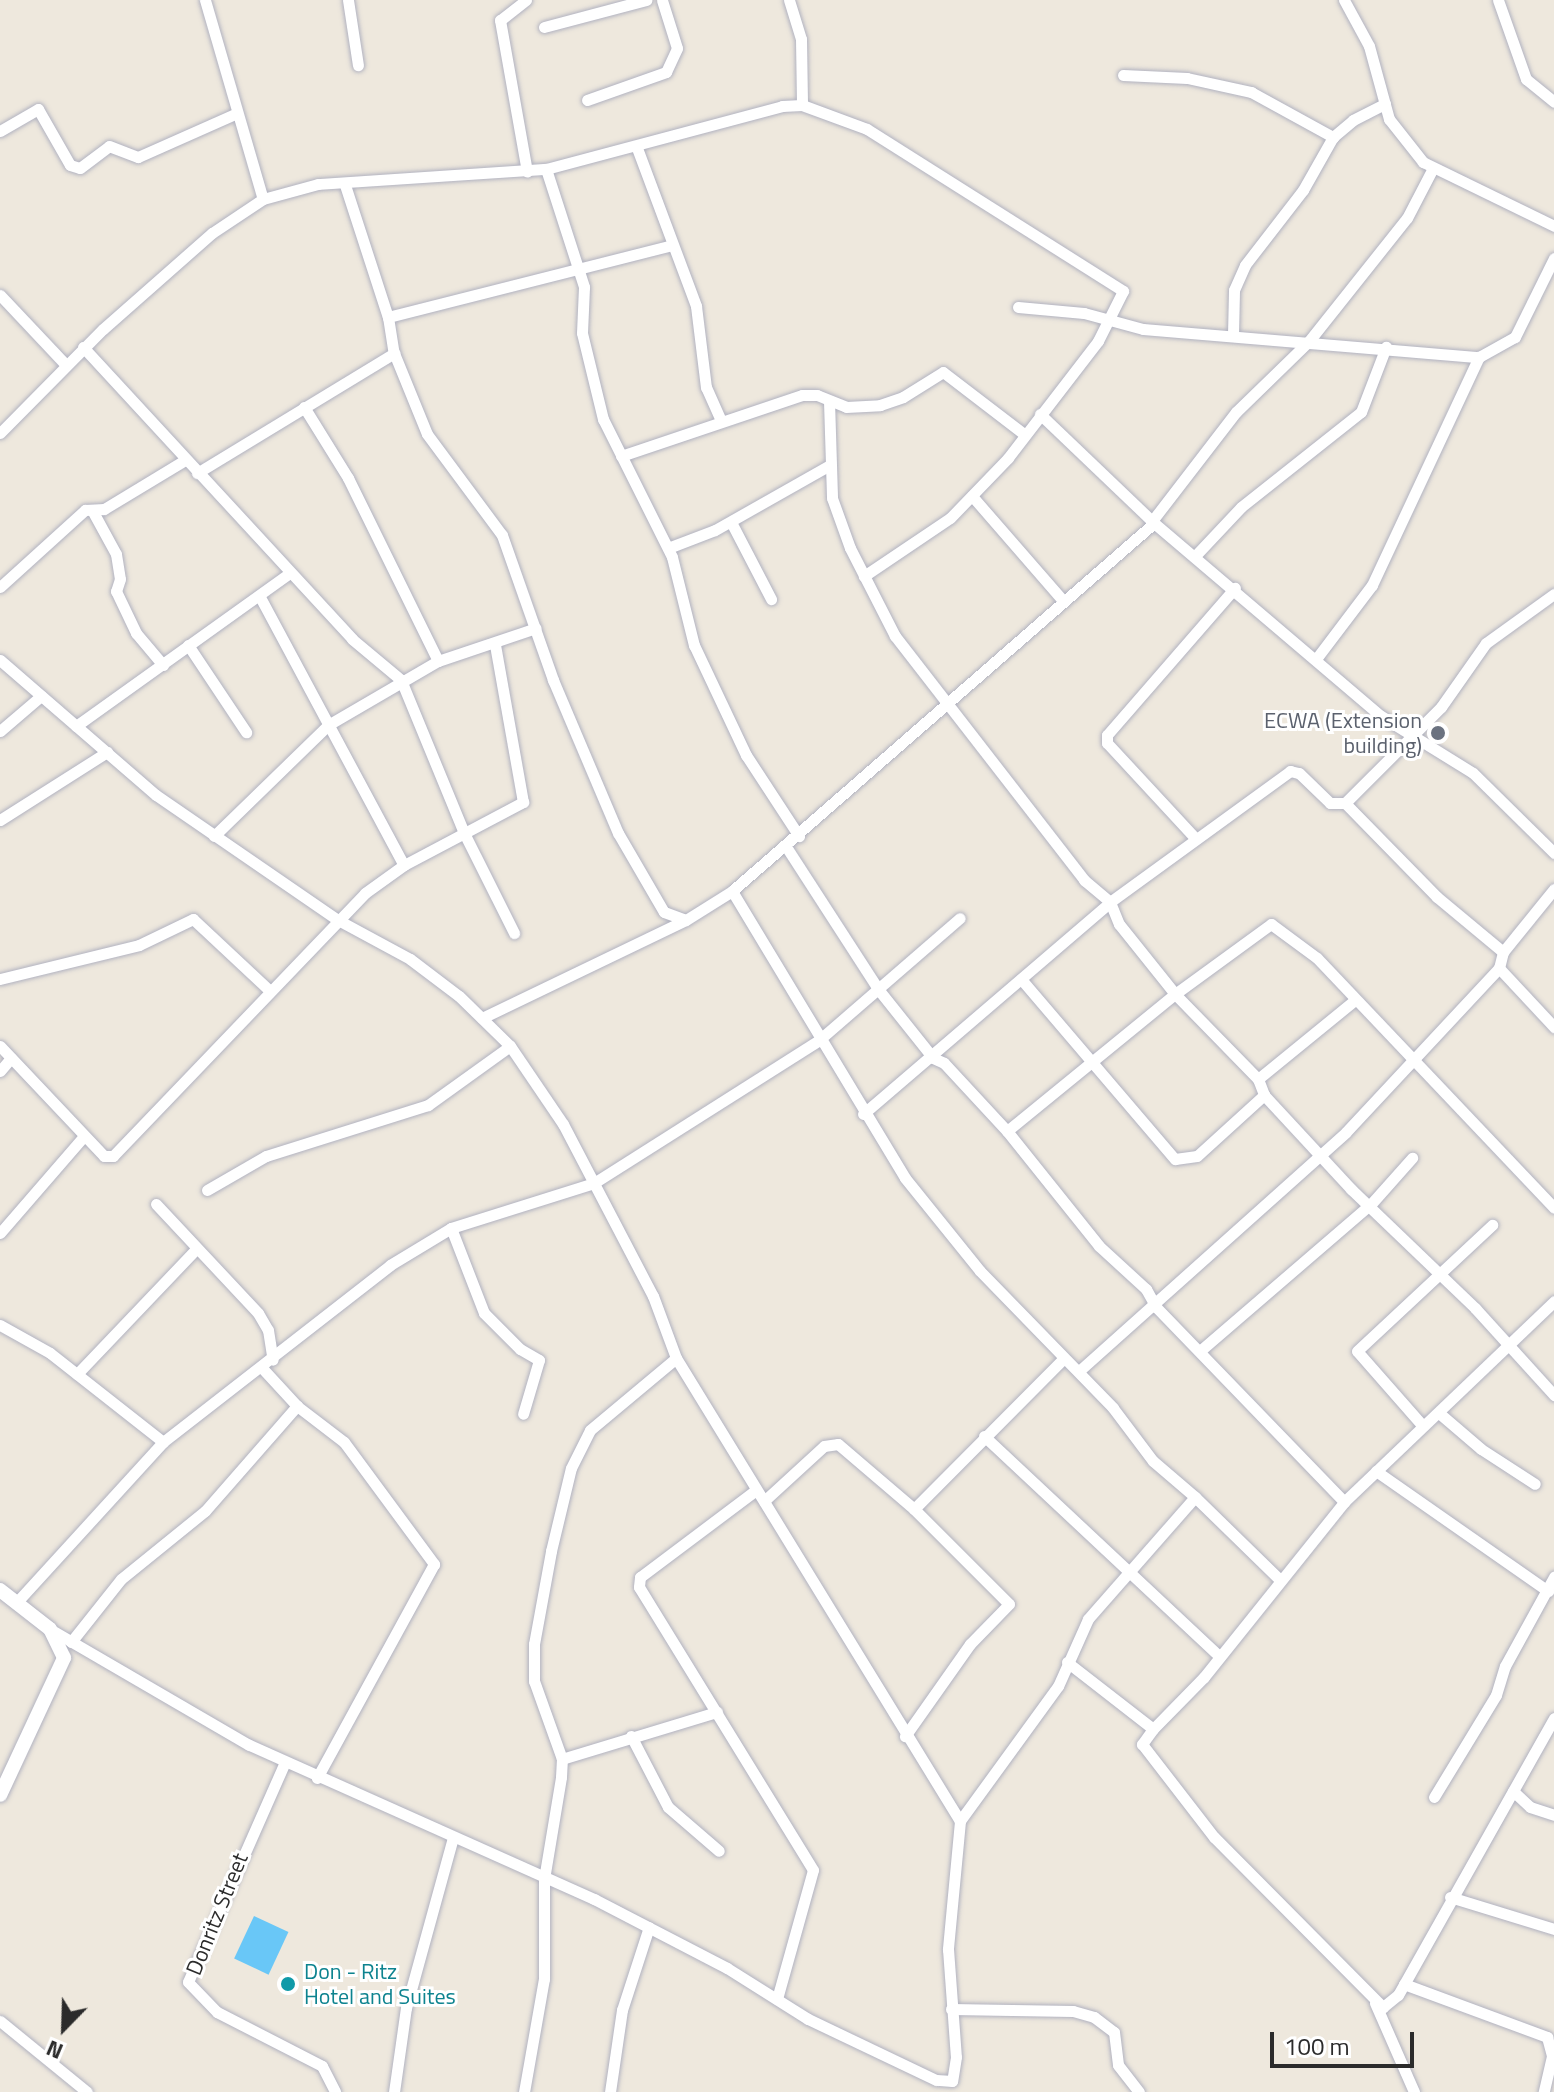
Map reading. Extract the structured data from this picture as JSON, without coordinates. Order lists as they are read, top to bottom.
{
  "streets": {
    "street": ["Donritz Street"]
  },
  "places": ["ECWA (Extension building)", "Don - Ritz Hotel and Suites"],
  "scale_bar": "100 m",
  "north": "bottom left"
}
